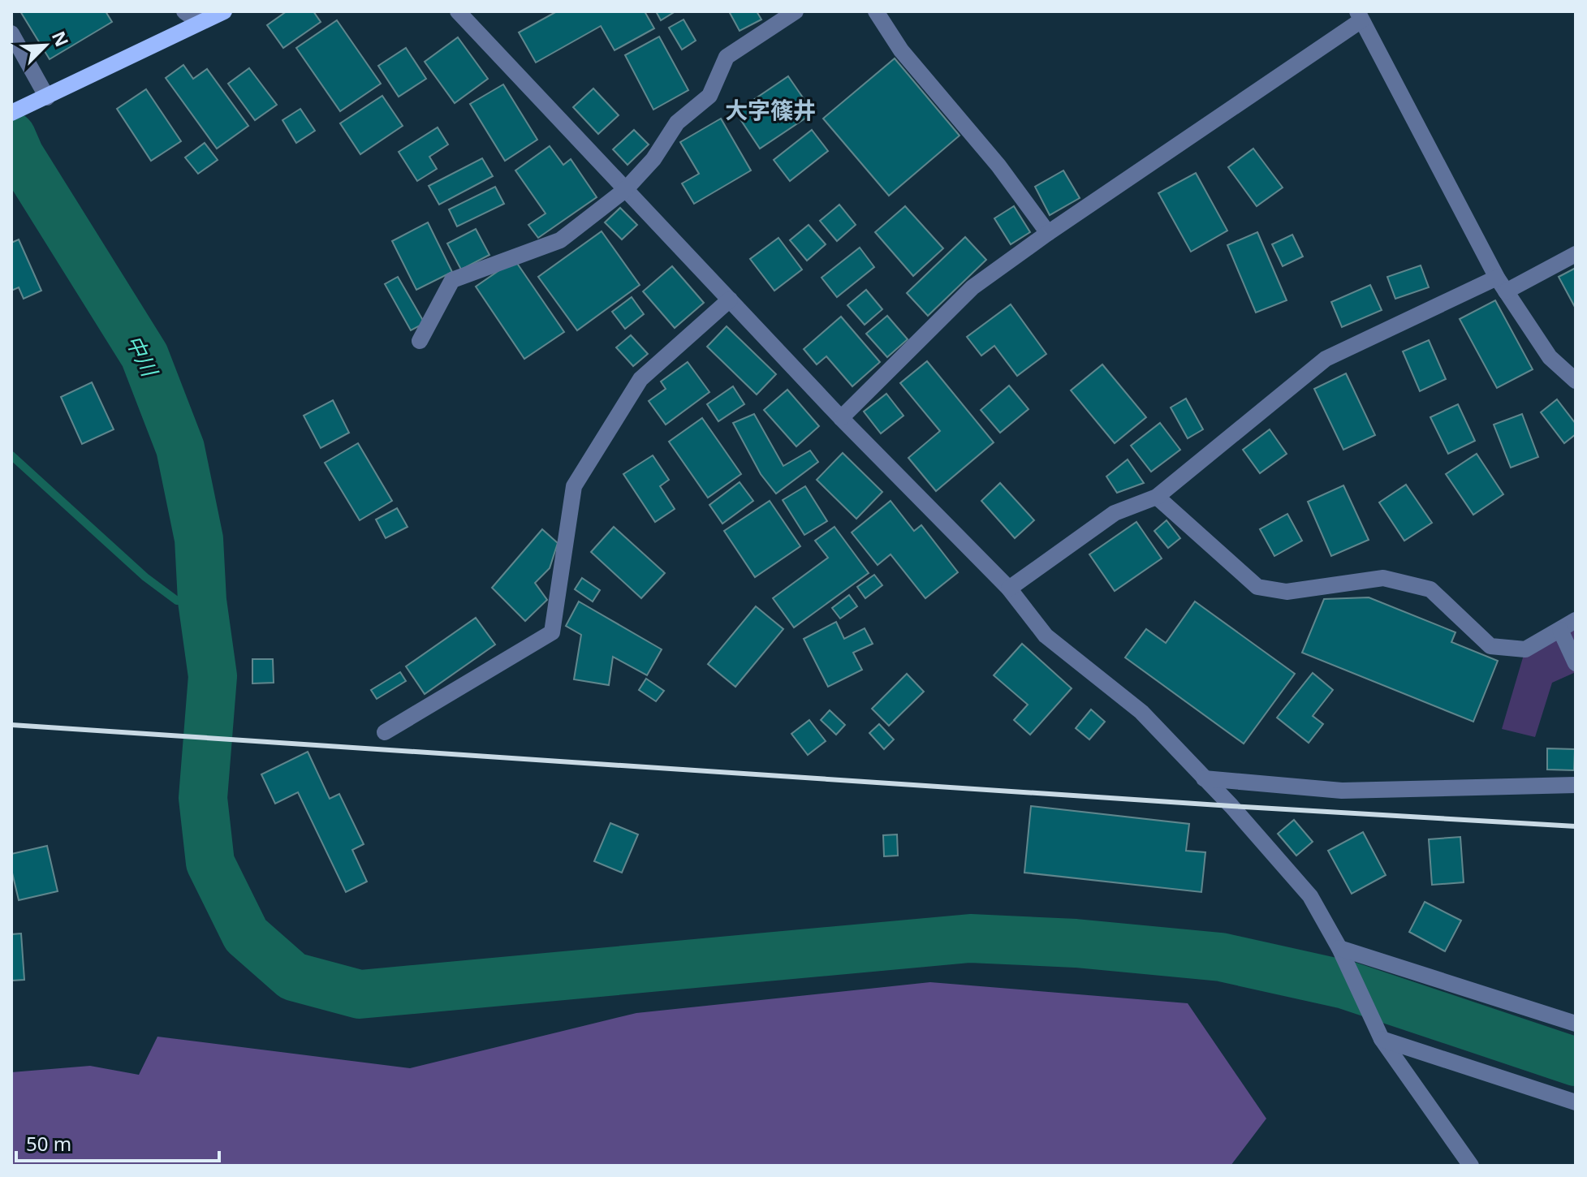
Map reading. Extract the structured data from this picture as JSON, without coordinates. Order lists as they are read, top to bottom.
{
  "districts": ["大字篠井"],
  "water": ["中川"],
  "scale_bar": "50 m",
  "north": "top right"
}
